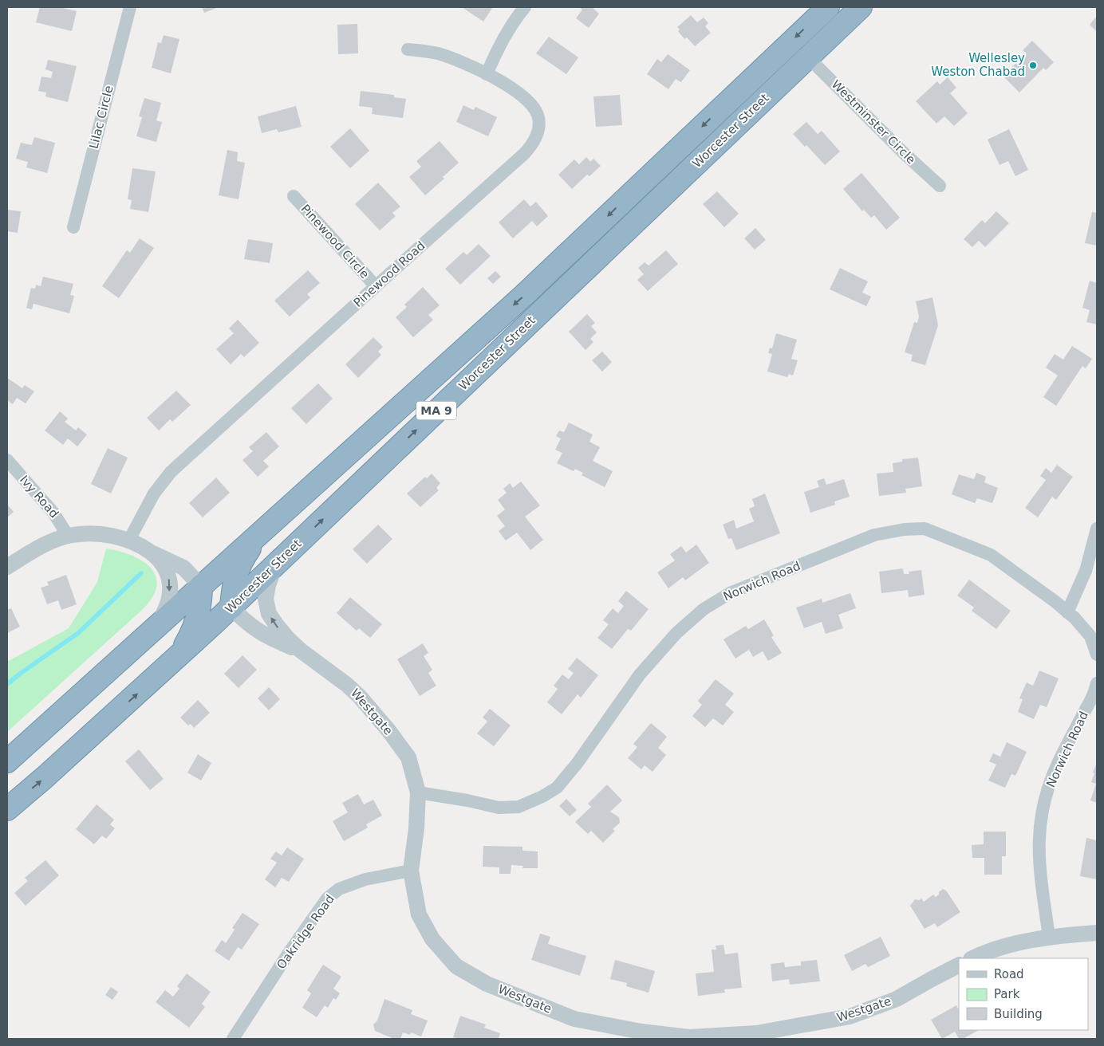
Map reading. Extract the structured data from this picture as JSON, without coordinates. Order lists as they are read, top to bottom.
{
  "streets": {
    "highway": ["Worcester Street", "MA 9"],
    "street": [
      "Lilac Circle",
      "Westminster Circle",
      "Pinewood Circle",
      "Pinewood Road",
      "Ivy Road",
      "Norwich Road",
      "Westgate",
      "Oakridge Road"
    ]
  },
  "crossings": [
    ["Westminster Circle", "Worcester Street"],
    ["Worcester Street", "Westgate"],
    ["Pinewood Circle", "Pinewood Road"],
    ["Norwich Road", "Westgate"],
    ["Westgate", "Oakridge Road"]
  ],
  "places": ["Wellesley Weston Chabad"],
  "legend": ["Road", "Park", "Building"]
}
